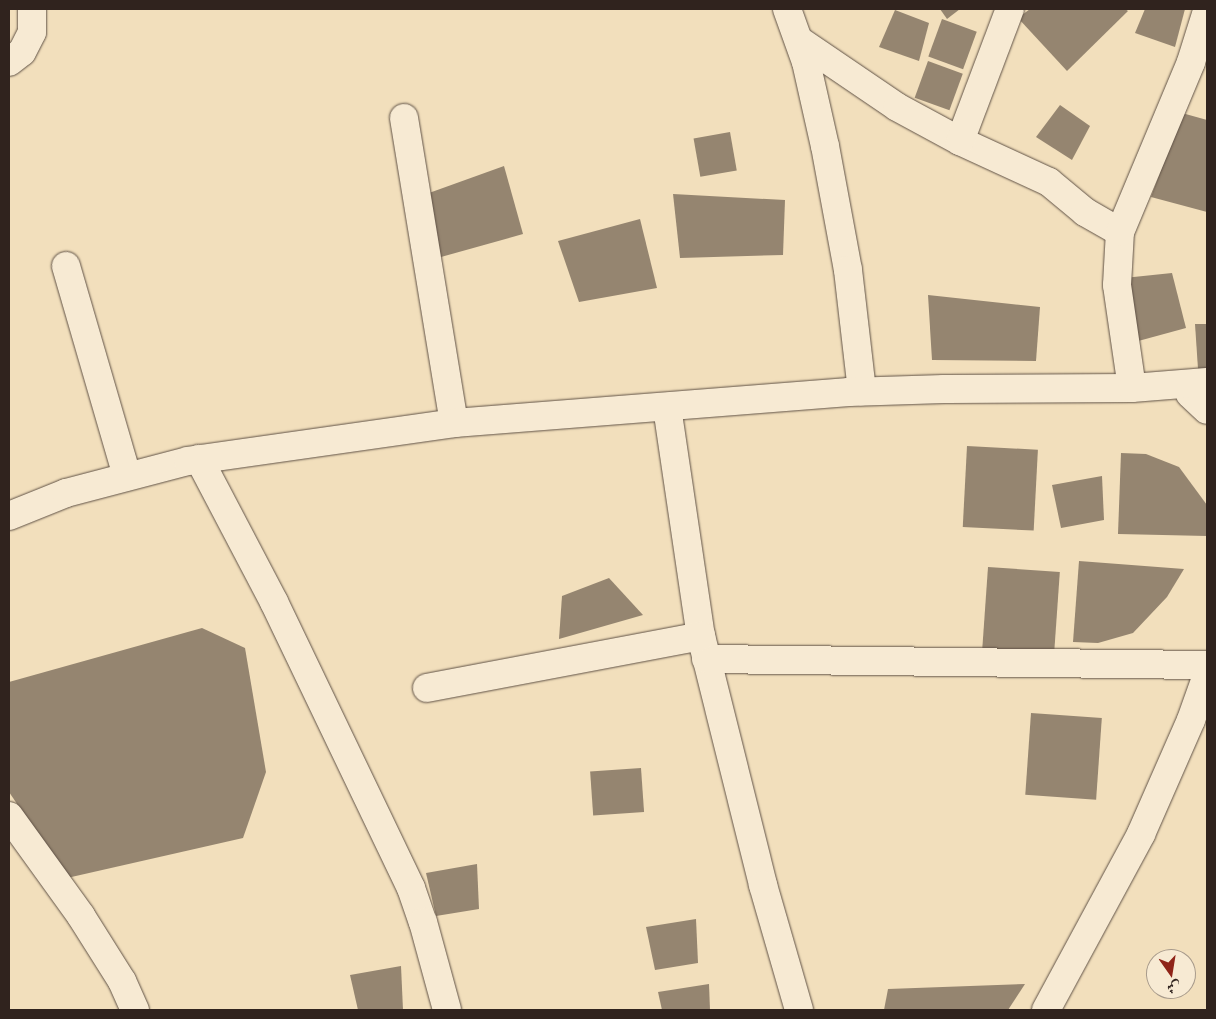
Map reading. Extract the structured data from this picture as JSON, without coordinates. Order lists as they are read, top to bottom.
{
  "north": "bottom"
}
